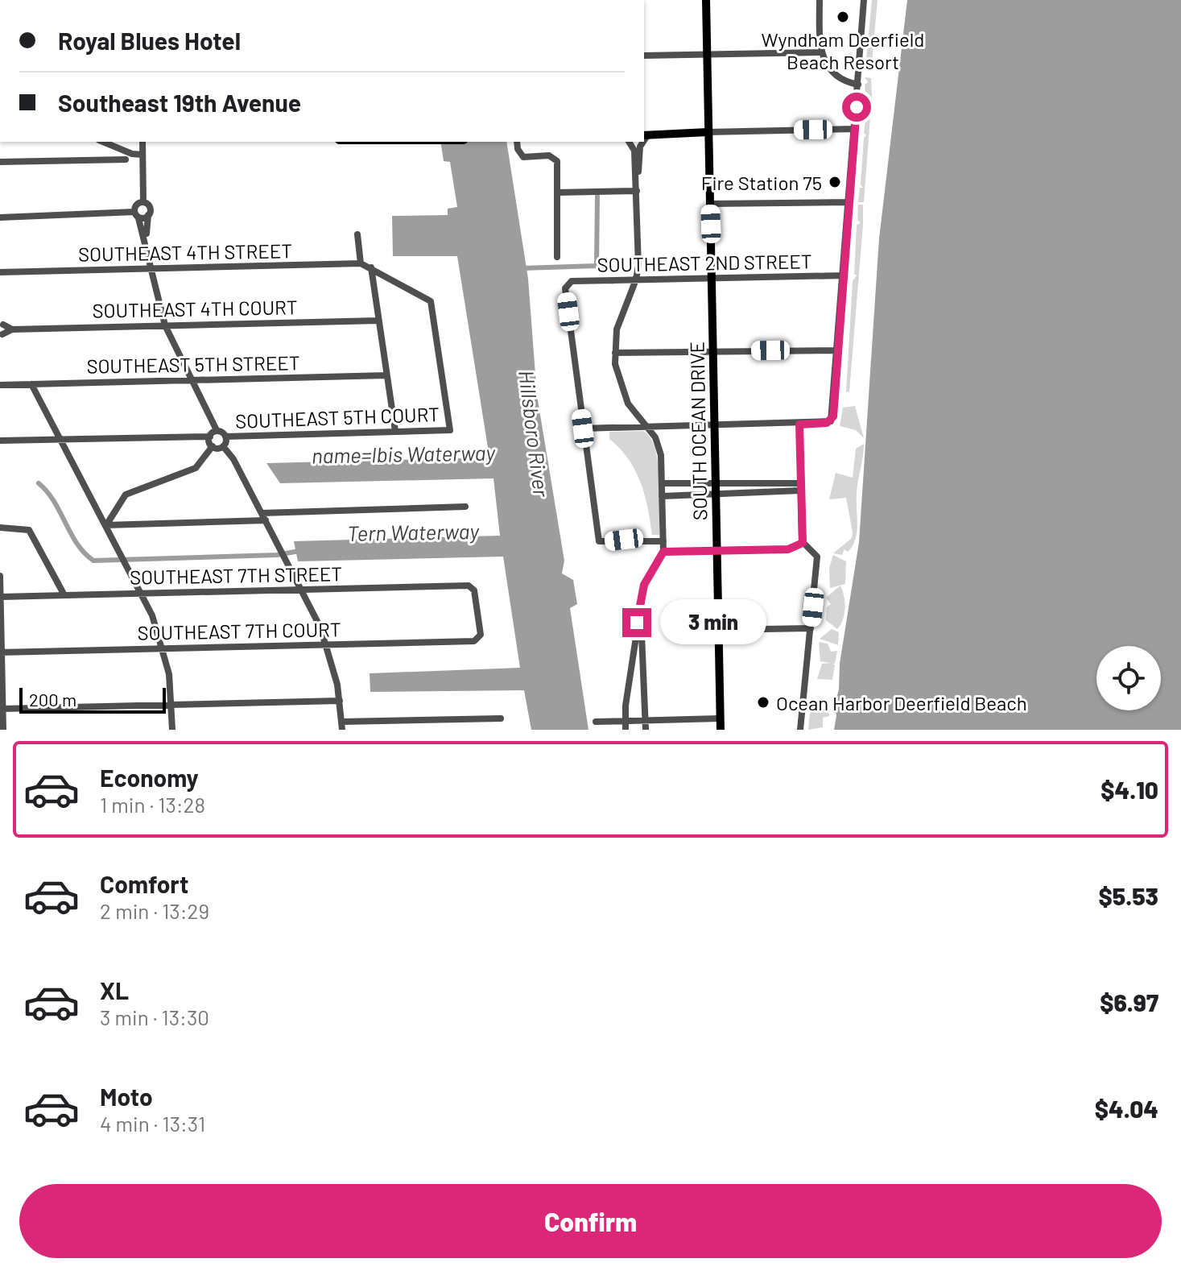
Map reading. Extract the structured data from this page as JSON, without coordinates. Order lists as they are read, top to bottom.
{
  "streets": {
    "main road": ["SOUTH OCEAN DRIVE"],
    "street": [
      "SOUTHEAST 4TH STREET",
      "SOUTHEAST 2ND STREET",
      "SOUTHEAST 4TH COURT",
      "SOUTHEAST 5TH STREET",
      "SOUTHEAST 5TH COURT",
      "SOUTHEAST 7TH STREET",
      "SOUTHEAST 7TH COURT"
    ]
  },
  "crossings": [
    ["SOUTHEAST 4TH STREET", "SOUTHEAST 5TH COURT"],
    ["SOUTHEAST 2ND STREET", "SOUTH OCEAN DRIVE"],
    ["SOUTHEAST 7TH STREET", "SOUTHEAST 7TH COURT"]
  ],
  "water": ["Hillsboro River", "name=Ibis Waterway", "Tern Waterway"],
  "places": ["Wyndham Deerfield Beach Resort", "Fire Station 75", "Ocean Harbor Deerfield Beach"],
  "scale_bar": "200 m",
  "page": {
    "banner": ["Royal Blues Hotel", "Southeast 19th Avenue"],
    "bubble": "3 min",
    "scale": "200 m",
    "list": [
      {
        "name": "Economy",
        "note": "1 min · 13:28",
        "value": "$4.10"
      },
      {
        "name": "Comfort",
        "note": "2 min · 13:29",
        "value": "$5.53"
      },
      {
        "name": "XL",
        "note": "3 min · 13:30",
        "value": "$6.97"
      },
      {
        "name": "Moto",
        "note": "4 min · 13:31",
        "value": "$4.04"
      }
    ],
    "buttons": "Confirm"
  }
}
